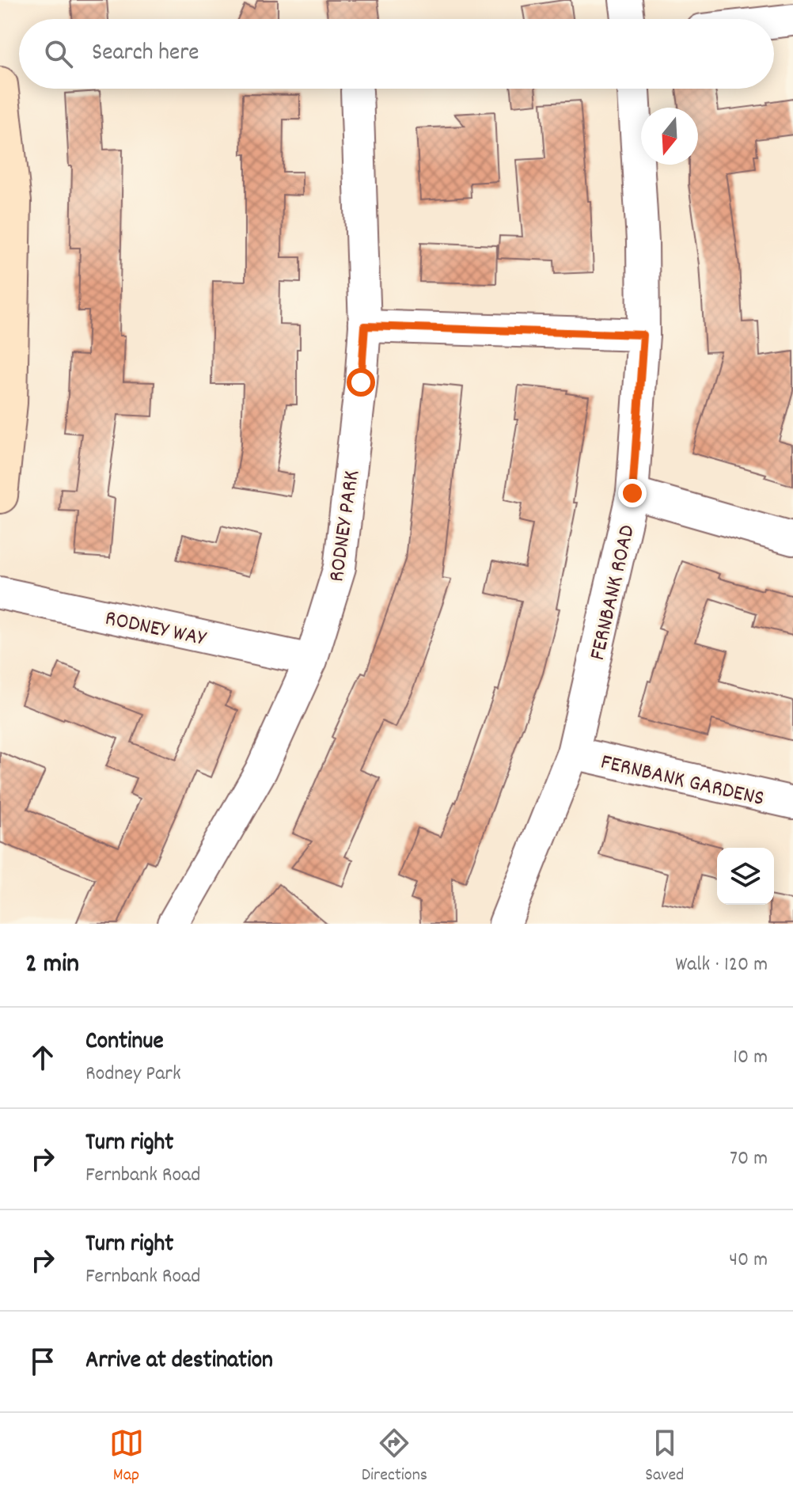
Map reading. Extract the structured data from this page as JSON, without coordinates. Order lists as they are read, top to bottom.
{
  "streets": {
    "street": [
      "RODNEY PARK",
      "FERNBANK ROAD",
      "RODNEY WAY",
      "FERNBANK GARDENS"
    ]
  },
  "crossings": [
    ["RODNEY PARK", "RODNEY WAY"],
    ["FERNBANK ROAD", "FERNBANK GARDENS"]
  ],
  "north": "bottom",
  "page": {
    "search": "Search here",
    "heading": ["2 min", "Walk · 120 m"],
    "list": [
      ["Continue", "Rodney Park", "10 m"],
      ["Turn right", "Fernbank Road", "70 m"],
      ["Turn right", "Fernbank Road", "40 m"],
      "Arrive at destination"
    ],
    "nav": ["Map", "Directions", "Saved"]
  }
}
